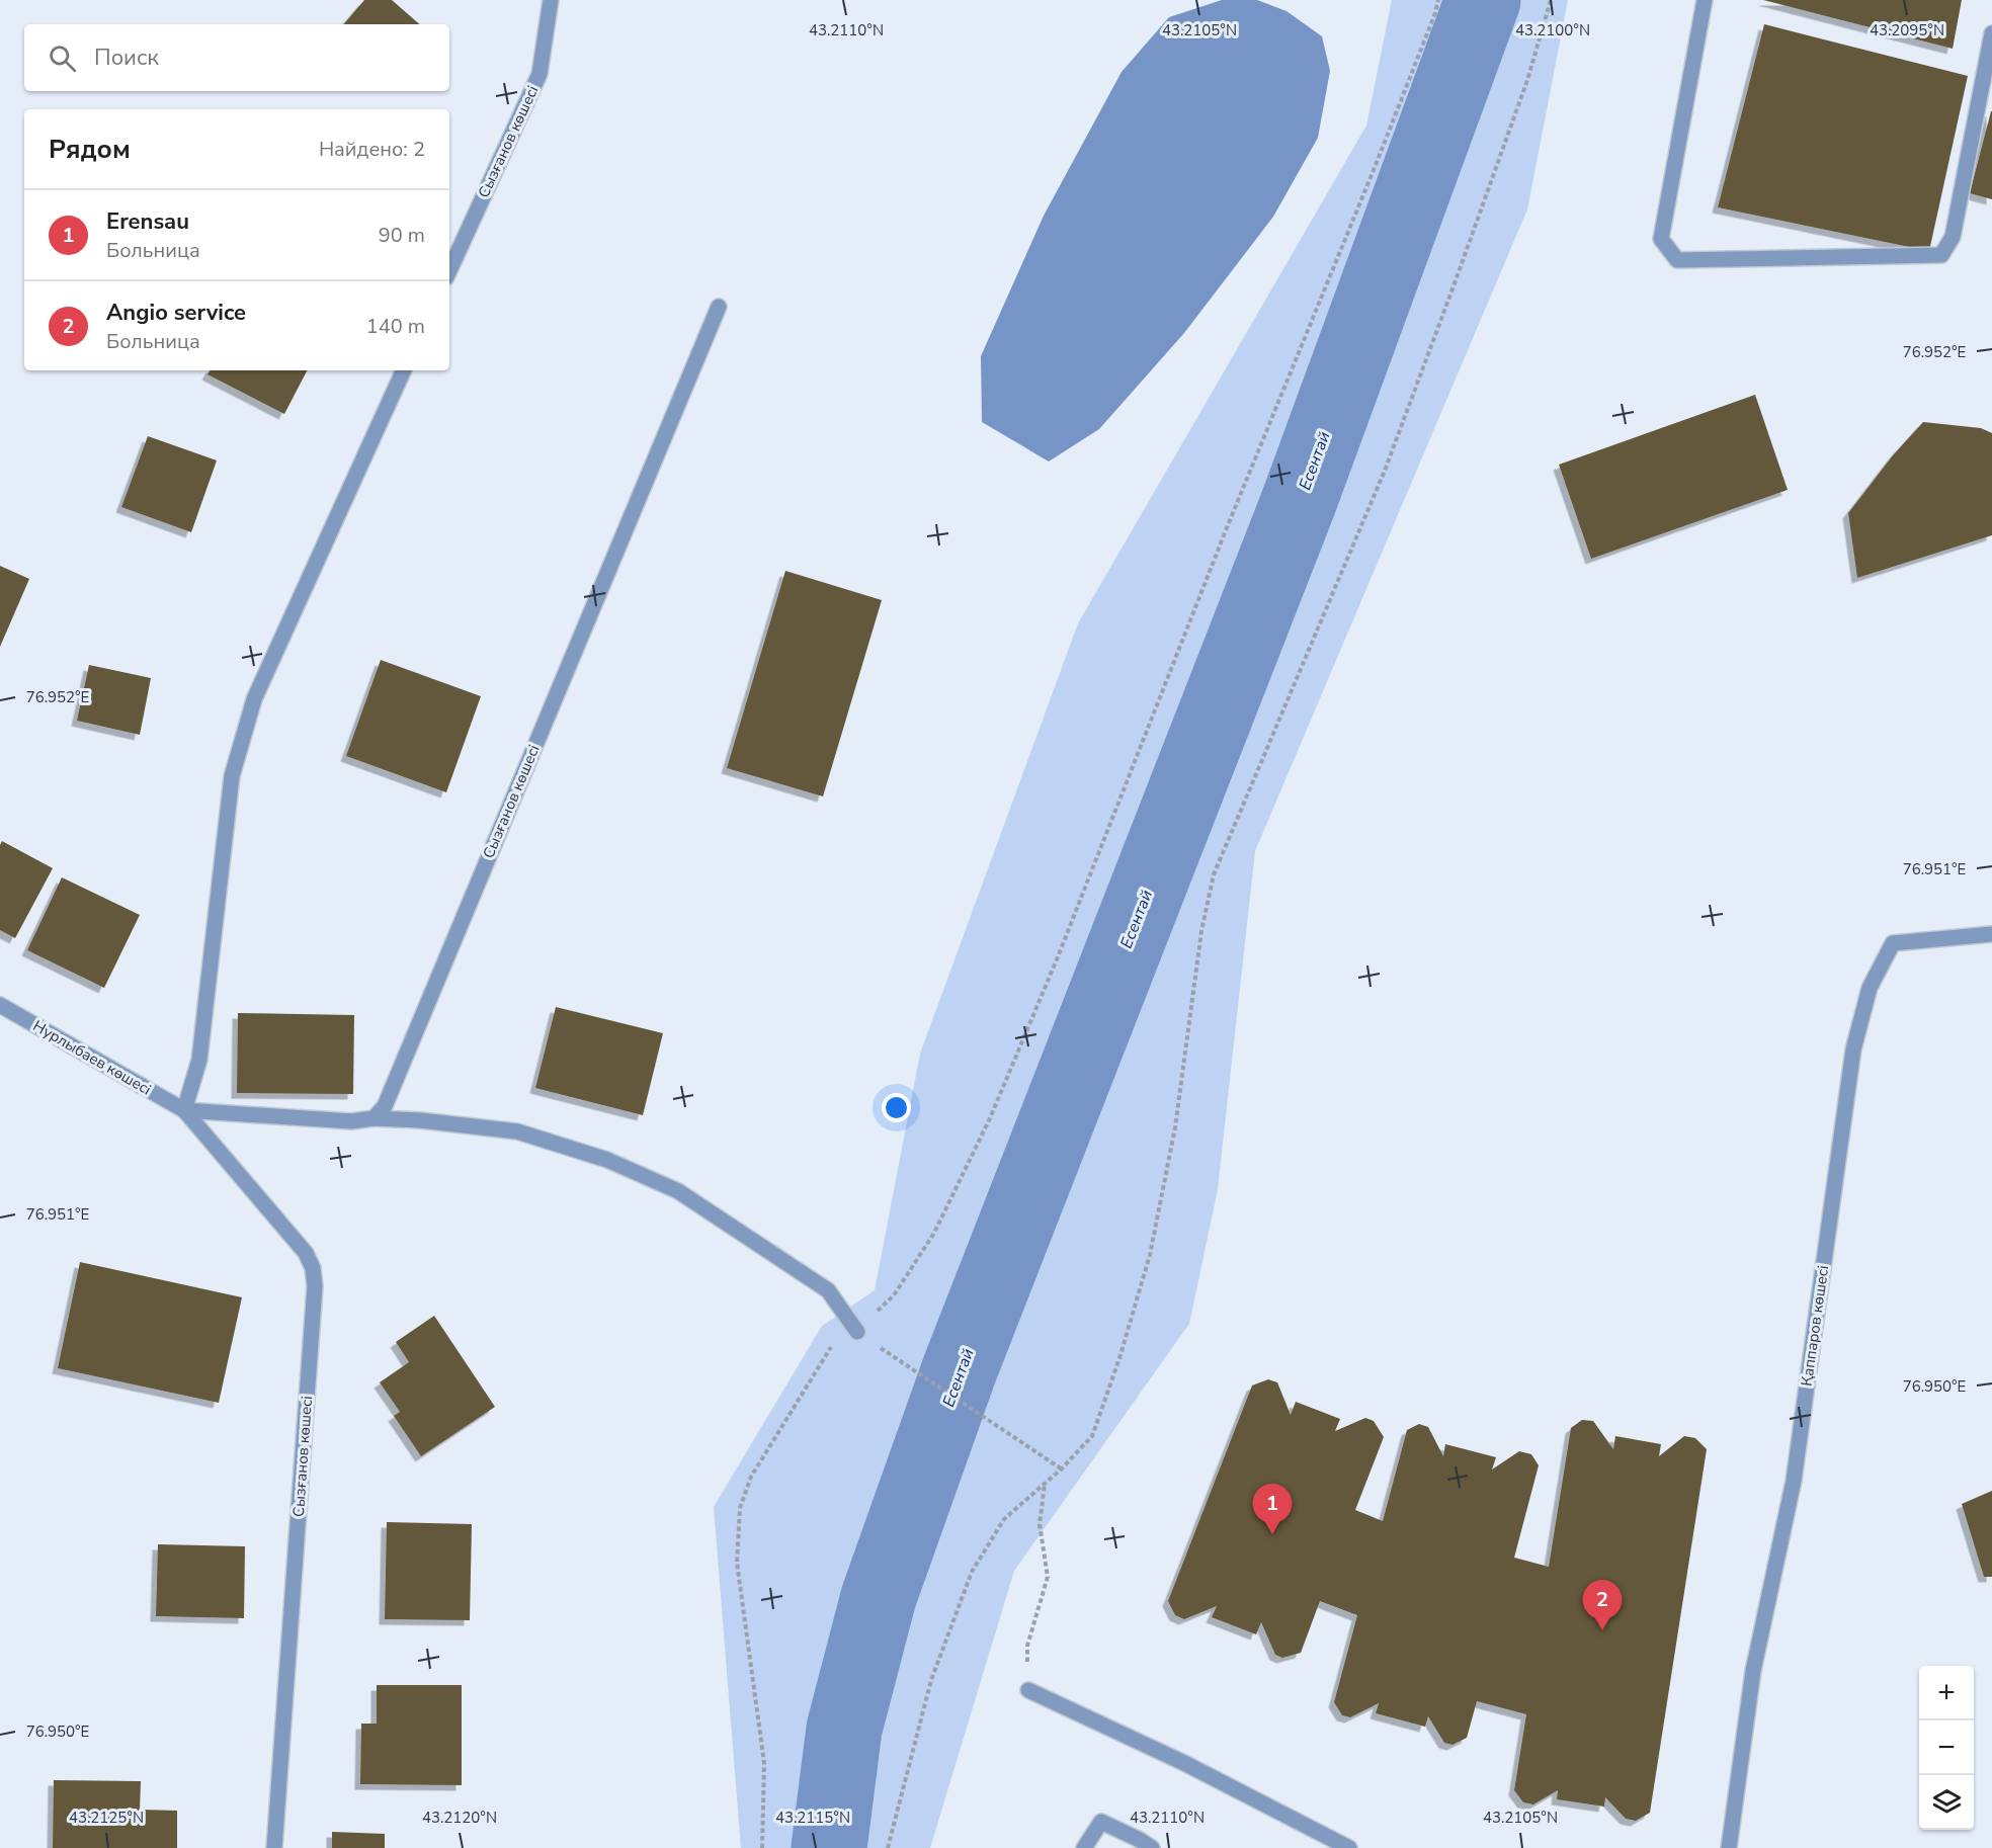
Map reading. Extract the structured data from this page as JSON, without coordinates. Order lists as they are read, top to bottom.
{
  "streets": {
    "street": ["Сызғанов көшесі", "Нурлыбаев көшесі", "Қаппаров көшесі"]
  },
  "crossings": [
    ["Сызғанов көшесі", "Нурлыбаев көшесі"]
  ],
  "water": ["Есентай"],
  "page": {
    "search": "Поиск",
    "heading": ["Рядом", "Найдено: 2"],
    "list": [
      {
        "mark": "1",
        "name": "Erensau",
        "note": "Больница",
        "value": "90 m"
      },
      {
        "mark": "2",
        "name": "Angio service",
        "note": "Больница",
        "value": "140 m"
      }
    ],
    "pins": ["1", "2"],
    "map_buttons": ["+", "−"]
  },
  "coordinates": [
    "43.2110°N",
    "43.2105°N",
    "43.2100°N",
    "43.2095°N",
    "76.952°E",
    "76.951°E",
    "76.950°E",
    "43.2125°N",
    "43.2120°N",
    "43.2115°N"
  ]
}
